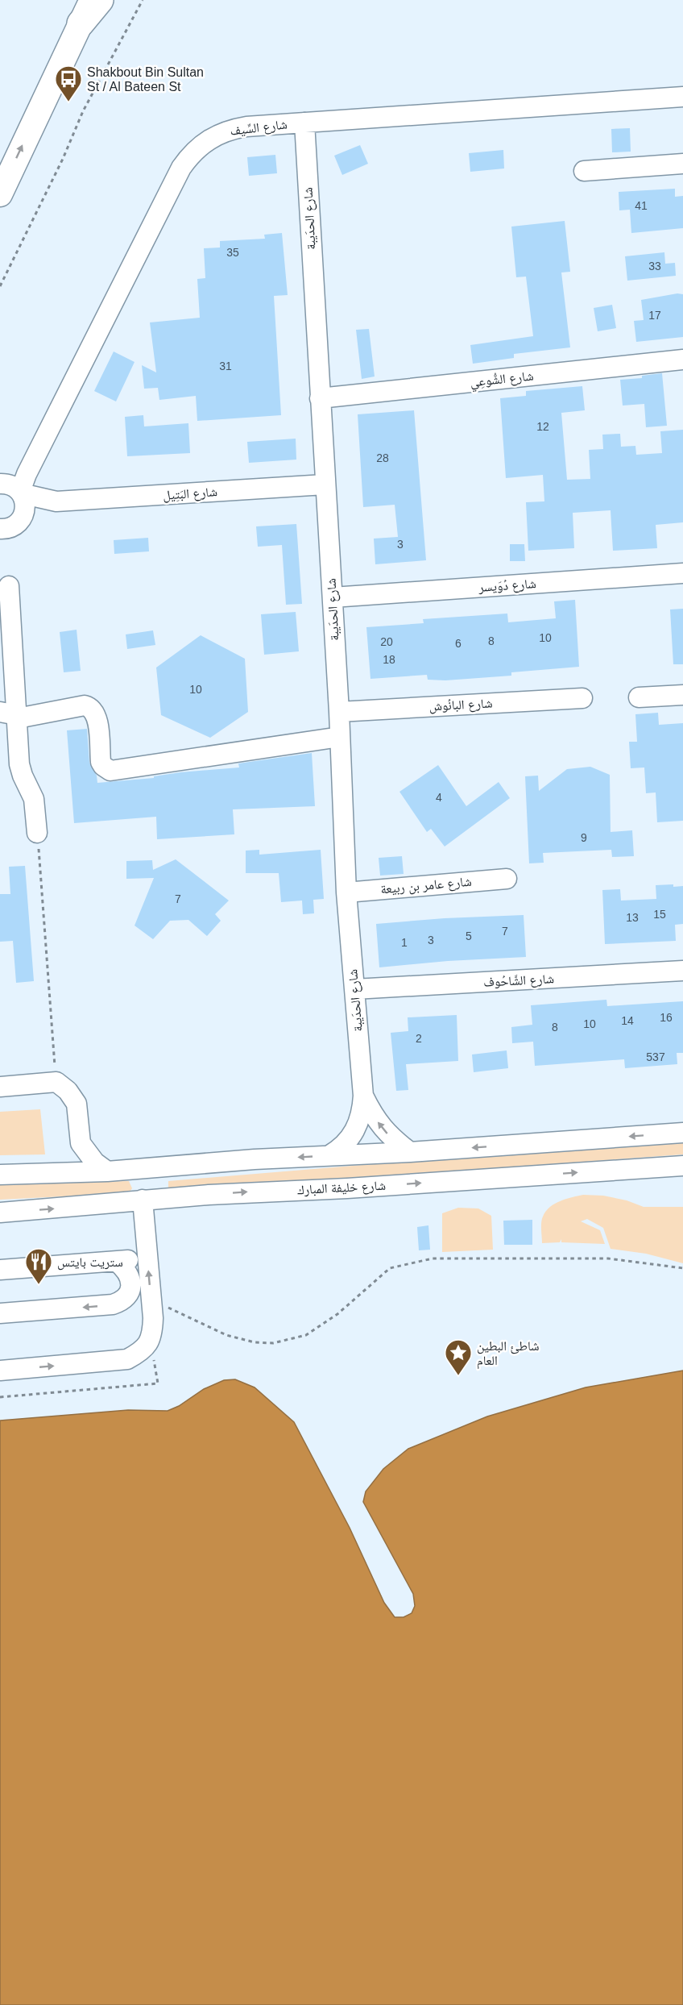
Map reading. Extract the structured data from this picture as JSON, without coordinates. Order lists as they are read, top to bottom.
{
  "streets": {
    "street": [
      "شارع السِّيف",
      "شارع الحدَيبة",
      "شارع الشُّوعِي",
      "شارع البَتِيل",
      "شارع دُوَيسر",
      "شارع البانُوش",
      "شارع عامر بن ربيعة",
      "شارع الشَّاحُوف",
      "شارع خليفة المبارك"
    ]
  },
  "crossings": [
    ["شارع السِّيف", "شارع الحدَيبة"],
    ["شارع السِّيف", "شارع البَتِيل"],
    ["شارع الحدَيبة", "شارع الشُّوعِي"],
    ["شارع الحدَيبة", "شارع البَتِيل"],
    ["شارع الحدَيبة", "شارع دُوَيسر"],
    ["شارع الحدَيبة", "شارع البانُوش"],
    ["شارع الحدَيبة", "شارع عامر بن ربيعة"],
    ["شارع الحدَيبة", "شارع الشَّاحُوف"]
  ],
  "places": {
    "bus stop": ["Shakbout Bin Sultan St / Al Bateen St"],
    "restaurant": ["ستريت بايتس"],
    "place": ["شاطئ البطين العام"]
  },
  "house_numbers": [
    "41",
    "35",
    "33",
    "17",
    "31",
    "12",
    "28",
    "3",
    "10",
    "8",
    "20",
    "6",
    "18",
    "10",
    "4",
    "9",
    "7",
    "15",
    "13",
    "7",
    "5",
    "3",
    "1",
    "16",
    "14",
    "10",
    "8",
    "2",
    "537"
  ]
}
